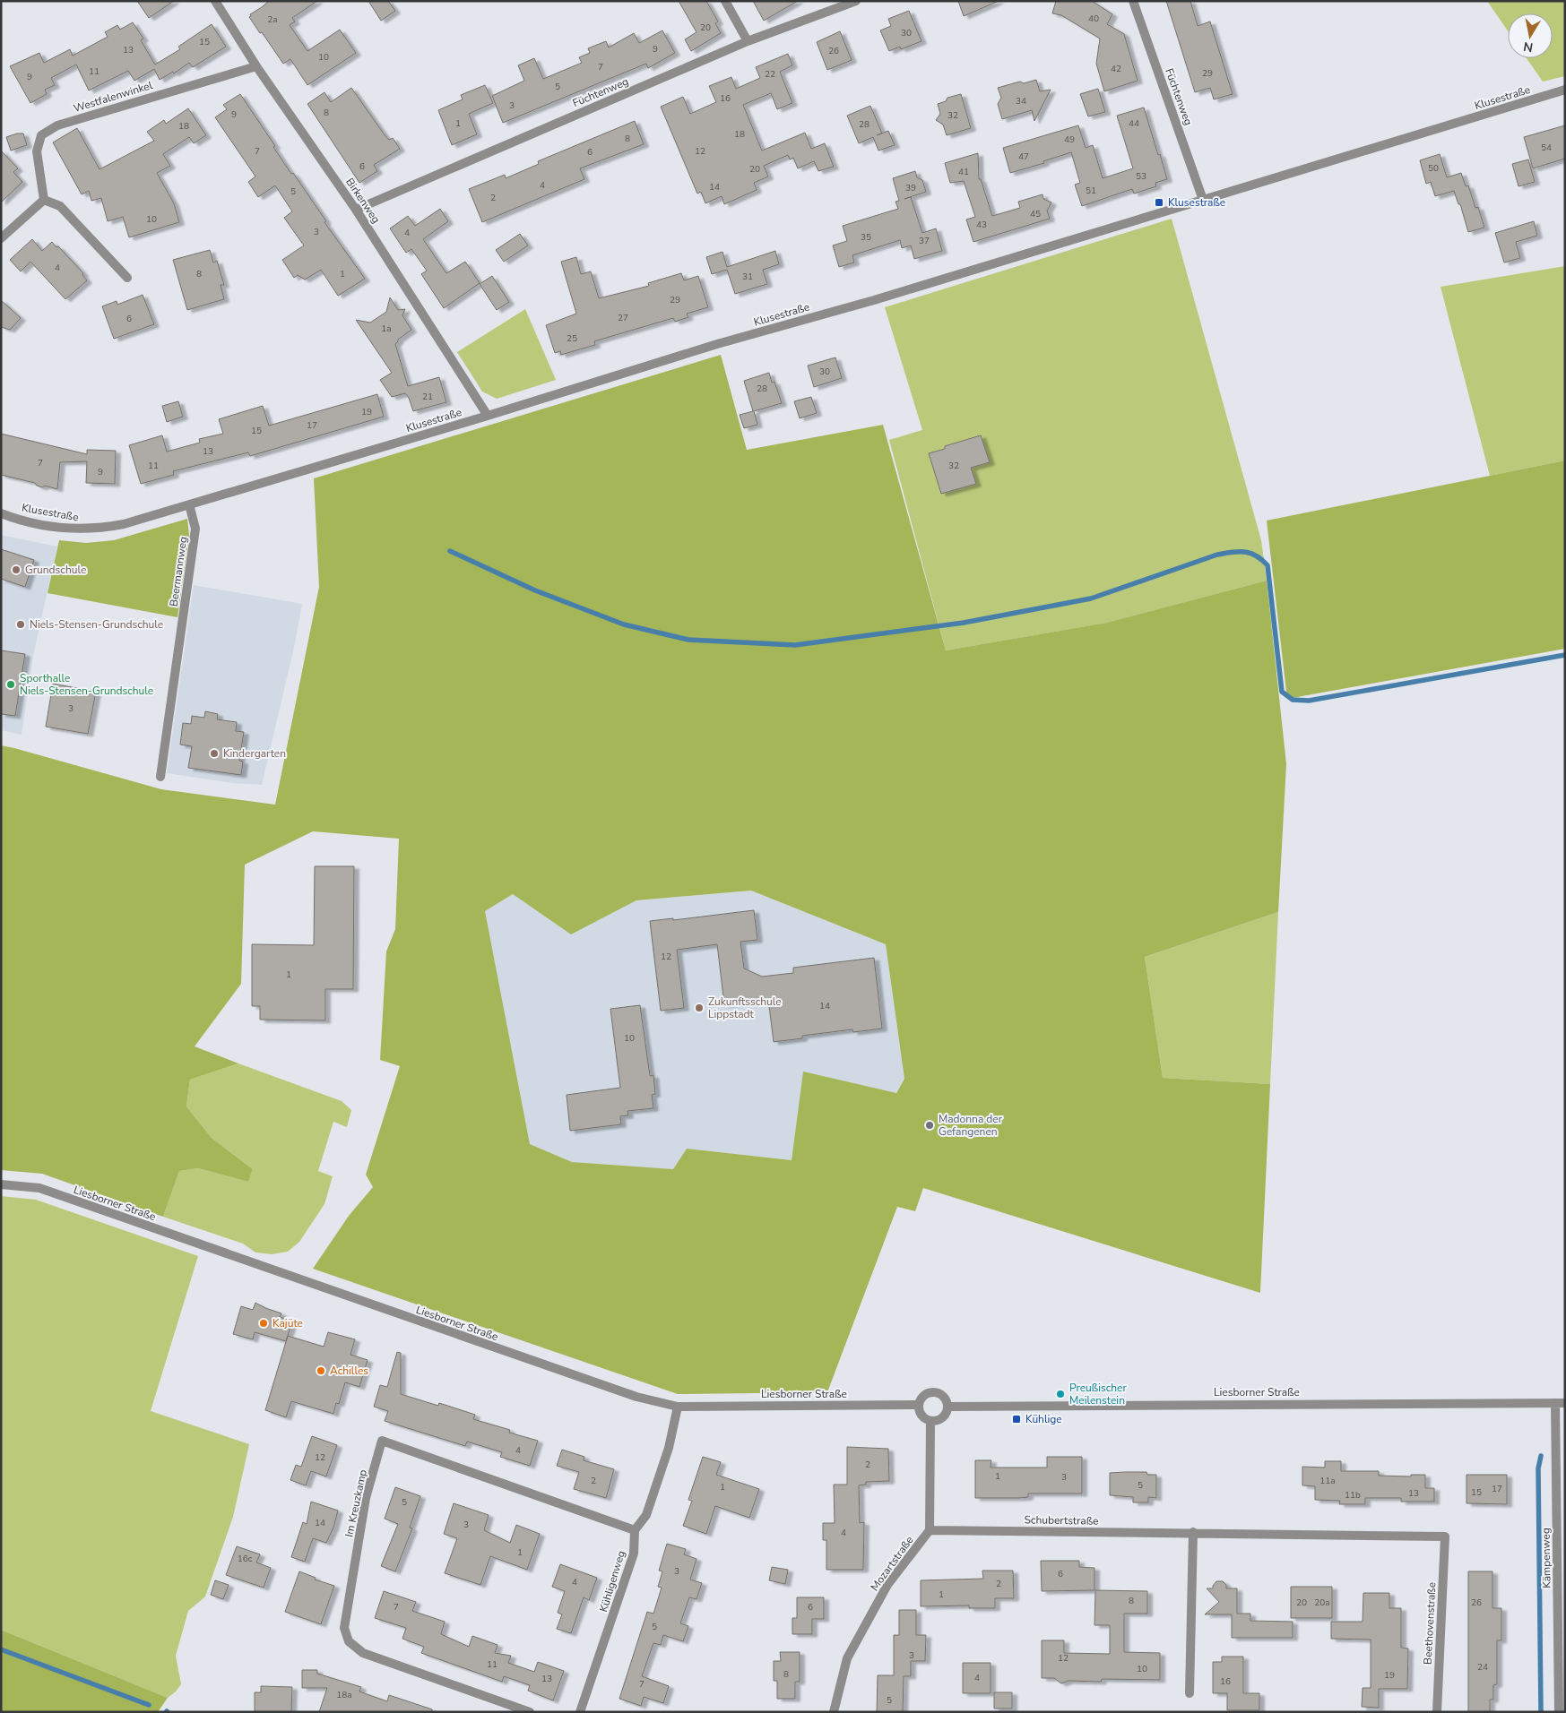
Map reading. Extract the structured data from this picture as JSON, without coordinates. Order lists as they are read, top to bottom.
{
  "streets": {
    "street": [
      "Füchtenweg",
      "Westfalenwinkel",
      "Klusestraße",
      "Birkenweg",
      "Beermannweg",
      "Liesborner Straße",
      "Im Kreuzkamp",
      "Schubertstraße",
      "Kämpenweg",
      "Mozartstraße",
      "Kühligenweg",
      "Beethovenstraße"
    ]
  },
  "crossings": [
    ["Füchtenweg", "Klusestraße"],
    ["Füchtenweg", "Birkenweg"],
    ["Westfalenwinkel", "Birkenweg"],
    ["Klusestraße", "Birkenweg"],
    ["Klusestraße", "Beermannweg"],
    ["Liesborner Straße", "Kämpenweg"],
    ["Im Kreuzkamp", "Kühligenweg"],
    ["Schubertstraße", "Mozartstraße"],
    ["Schubertstraße", "Beethovenstraße"]
  ],
  "places": {
    "transit": ["Klusestraße", "Kühlige"],
    "other": [
      "Grundschule",
      "Niels-Stensen-Grundschule",
      "Sporthalle Niels-Stensen-Grundschule",
      "Kindergarten",
      "Zukunftsschule Lippstadt",
      "Madonna der Gefangenen",
      "Kajüte",
      "Achilles",
      "Preußischer Meilenstein"
    ]
  },
  "house_numbers": [
    "40",
    "2a",
    "20",
    "30",
    "15",
    "9",
    "13",
    "26",
    "10",
    "7",
    "42",
    "11",
    "29",
    "22",
    "9",
    "5",
    "16",
    "34",
    "3",
    "8",
    "9",
    "32",
    "1",
    "44",
    "28",
    "18",
    "18",
    "8",
    "49",
    "54",
    "7",
    "12",
    "6",
    "47",
    "6",
    "50",
    "20",
    "41",
    "53",
    "4",
    "14",
    "39",
    "51",
    "5",
    "2",
    "45",
    "10",
    "43",
    "3",
    "4",
    "35",
    "37",
    "4",
    "8",
    "1",
    "31",
    "29",
    "27",
    "6",
    "1a",
    "25",
    "30",
    "28",
    "21",
    "19",
    "17",
    "15",
    "13",
    "7",
    "11",
    "32",
    "9",
    "3",
    "12",
    "1",
    "14",
    "10",
    "4",
    "12",
    "2",
    "1",
    "3",
    "2",
    "11a",
    "5",
    "1",
    "17",
    "15",
    "13",
    "11b",
    "5",
    "14",
    "3",
    "4",
    "1",
    "16c",
    "3",
    "6",
    "4",
    "2",
    "1",
    "8",
    "20",
    "20a",
    "26",
    "7",
    "6",
    "5",
    "3",
    "12",
    "11",
    "24",
    "10",
    "8",
    "19",
    "4",
    "13",
    "16",
    "7",
    "18a",
    "5"
  ],
  "north": "bottom"
}
